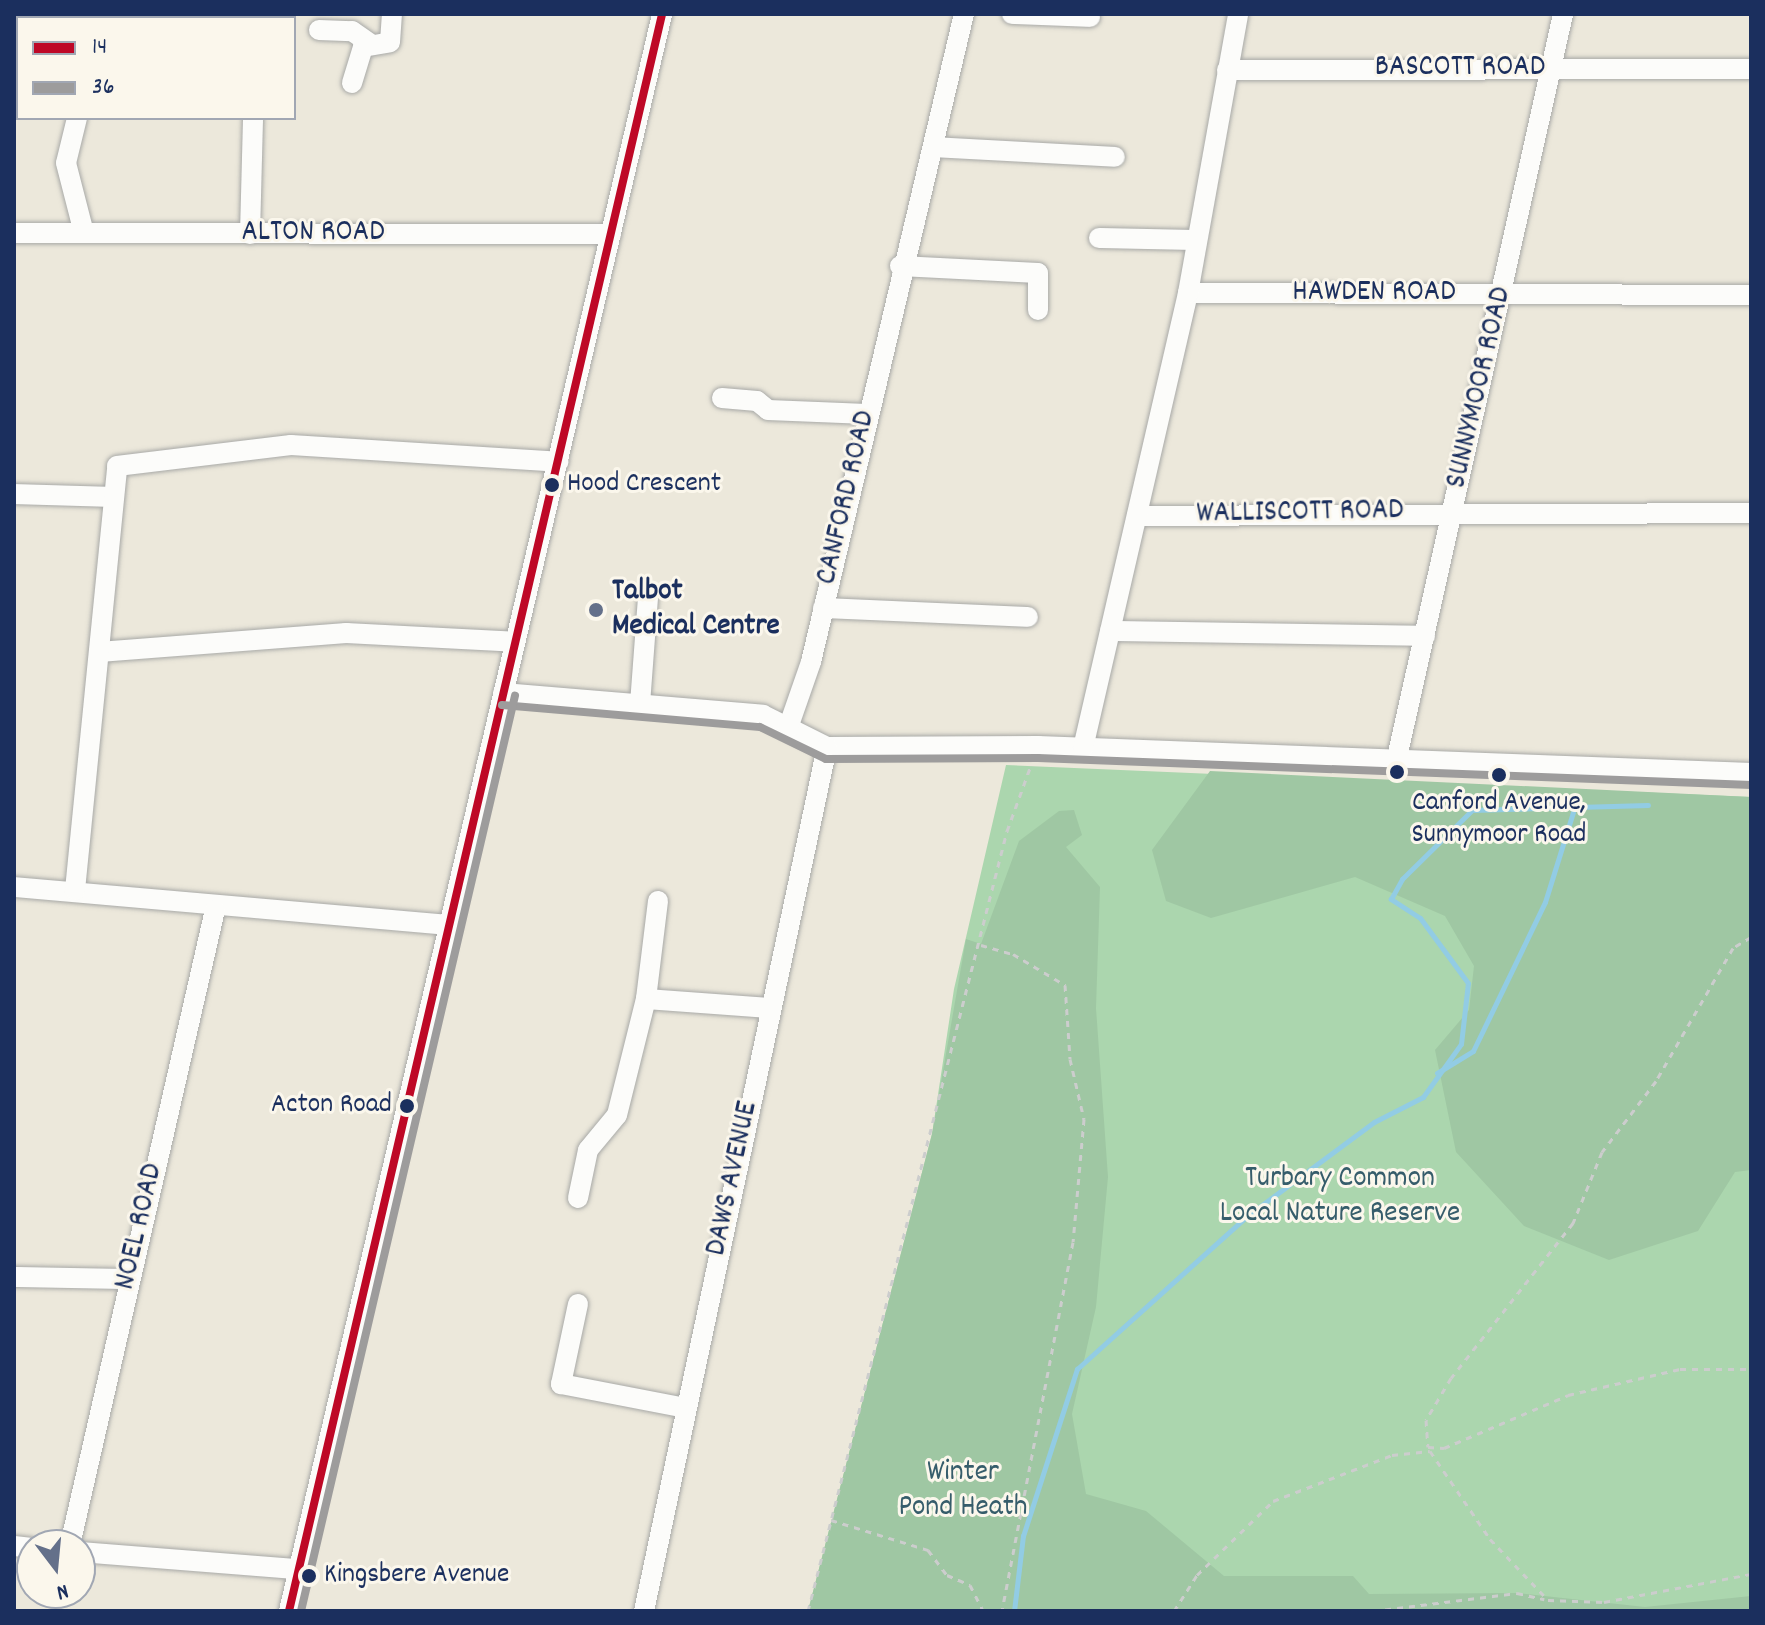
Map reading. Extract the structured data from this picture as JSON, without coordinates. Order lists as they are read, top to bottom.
{
  "streets": {
    "street": [
      "BASCOTT ROAD",
      "ALTON ROAD",
      "HAWDEN ROAD",
      "SUNNYMOOR ROAD",
      "CANFORD ROAD",
      "WALLISCOTT ROAD",
      "DAWS AVENUE",
      "NOEL ROAD"
    ]
  },
  "crossings": [
    ["BASCOTT ROAD", "SUNNYMOOR ROAD"],
    ["HAWDEN ROAD", "SUNNYMOOR ROAD"],
    ["SUNNYMOOR ROAD", "WALLISCOTT ROAD"]
  ],
  "parks": ["Turbary Common Local Nature Reserve", "Winter Pond Heath"],
  "places": [
    "Hood Crescent",
    "Talbot Medical Centre",
    "Canford Avenue, Sunnymoor Road",
    "Acton Road",
    "Kingsbere Avenue"
  ],
  "lines": ["transit line 14", "transit line 36"],
  "legend": ["14", "36"],
  "north": "bottom"
}
